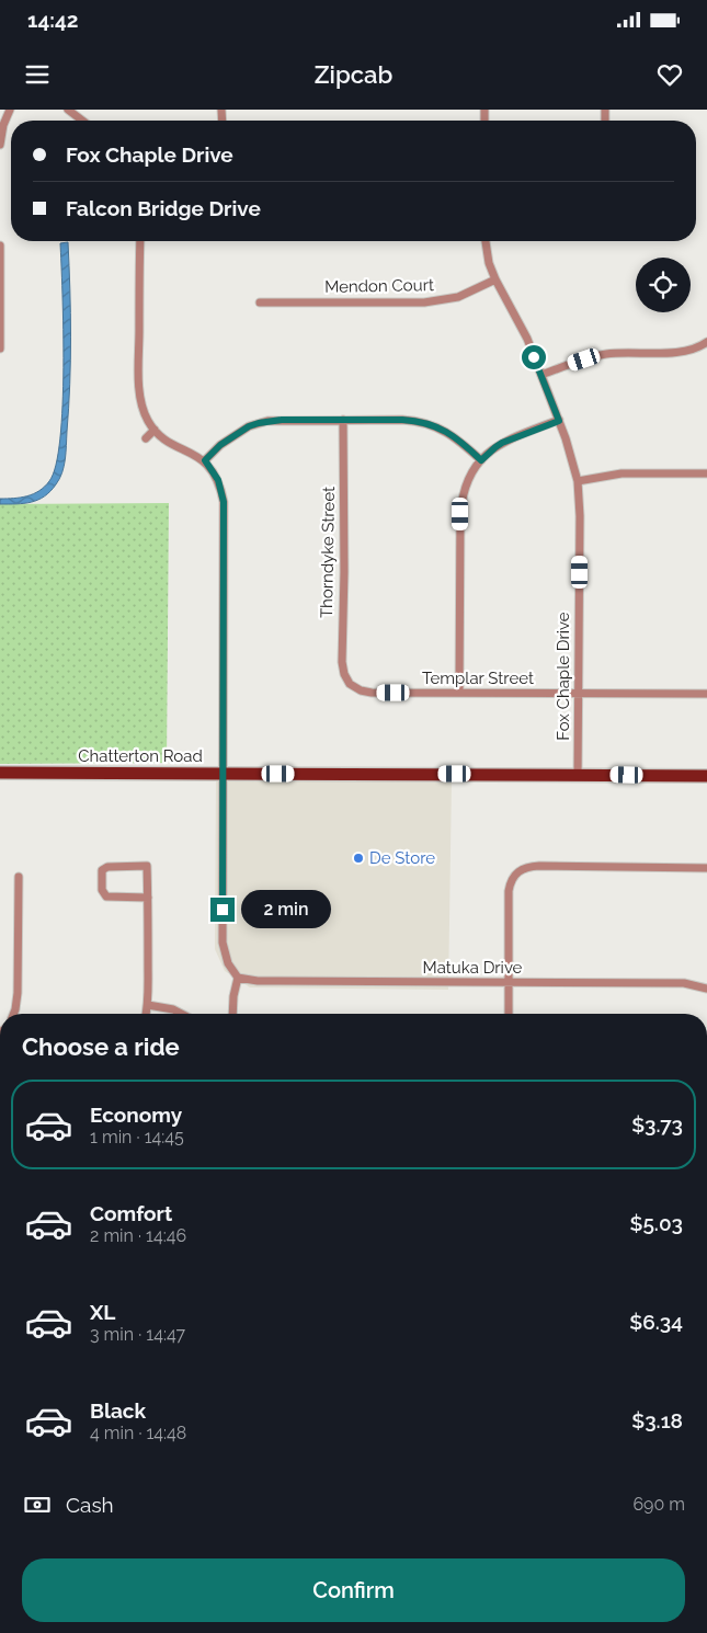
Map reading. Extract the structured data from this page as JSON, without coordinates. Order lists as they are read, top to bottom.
{
  "streets": {
    "main road": ["Chatterton Road"],
    "street": [
      "Mendon Court",
      "Thorndyke Street",
      "Fox Chaple Drive",
      "Templar Street",
      "Matuka Drive"
    ]
  },
  "crossings": [
    ["Mendon Court", "Fox Chaple Drive"],
    ["Thorndyke Street", "Templar Street"],
    ["Fox Chaple Drive", "Templar Street"],
    ["Fox Chaple Drive", "Chatterton Road"]
  ],
  "places": ["De Store"],
  "page": {
    "status": "14:42",
    "header": "Zipcab",
    "banner": ["Fox Chaple Drive", "Falcon Bridge Drive"],
    "bubble": "2 min",
    "heading": "Choose a ride",
    "list": [
      {
        "name": "Economy",
        "note": "1 min · 14:45",
        "value": "$3.73"
      },
      {
        "name": "Comfort",
        "note": "2 min · 14:46",
        "value": "$5.03"
      },
      {
        "name": "XL",
        "note": "3 min · 14:47",
        "value": "$6.34"
      },
      {
        "name": "Black",
        "note": "4 min · 14:48",
        "value": "$3.18"
      }
    ],
    "pay": ["Cash", "690 m"],
    "buttons": "Confirm"
  }
}
